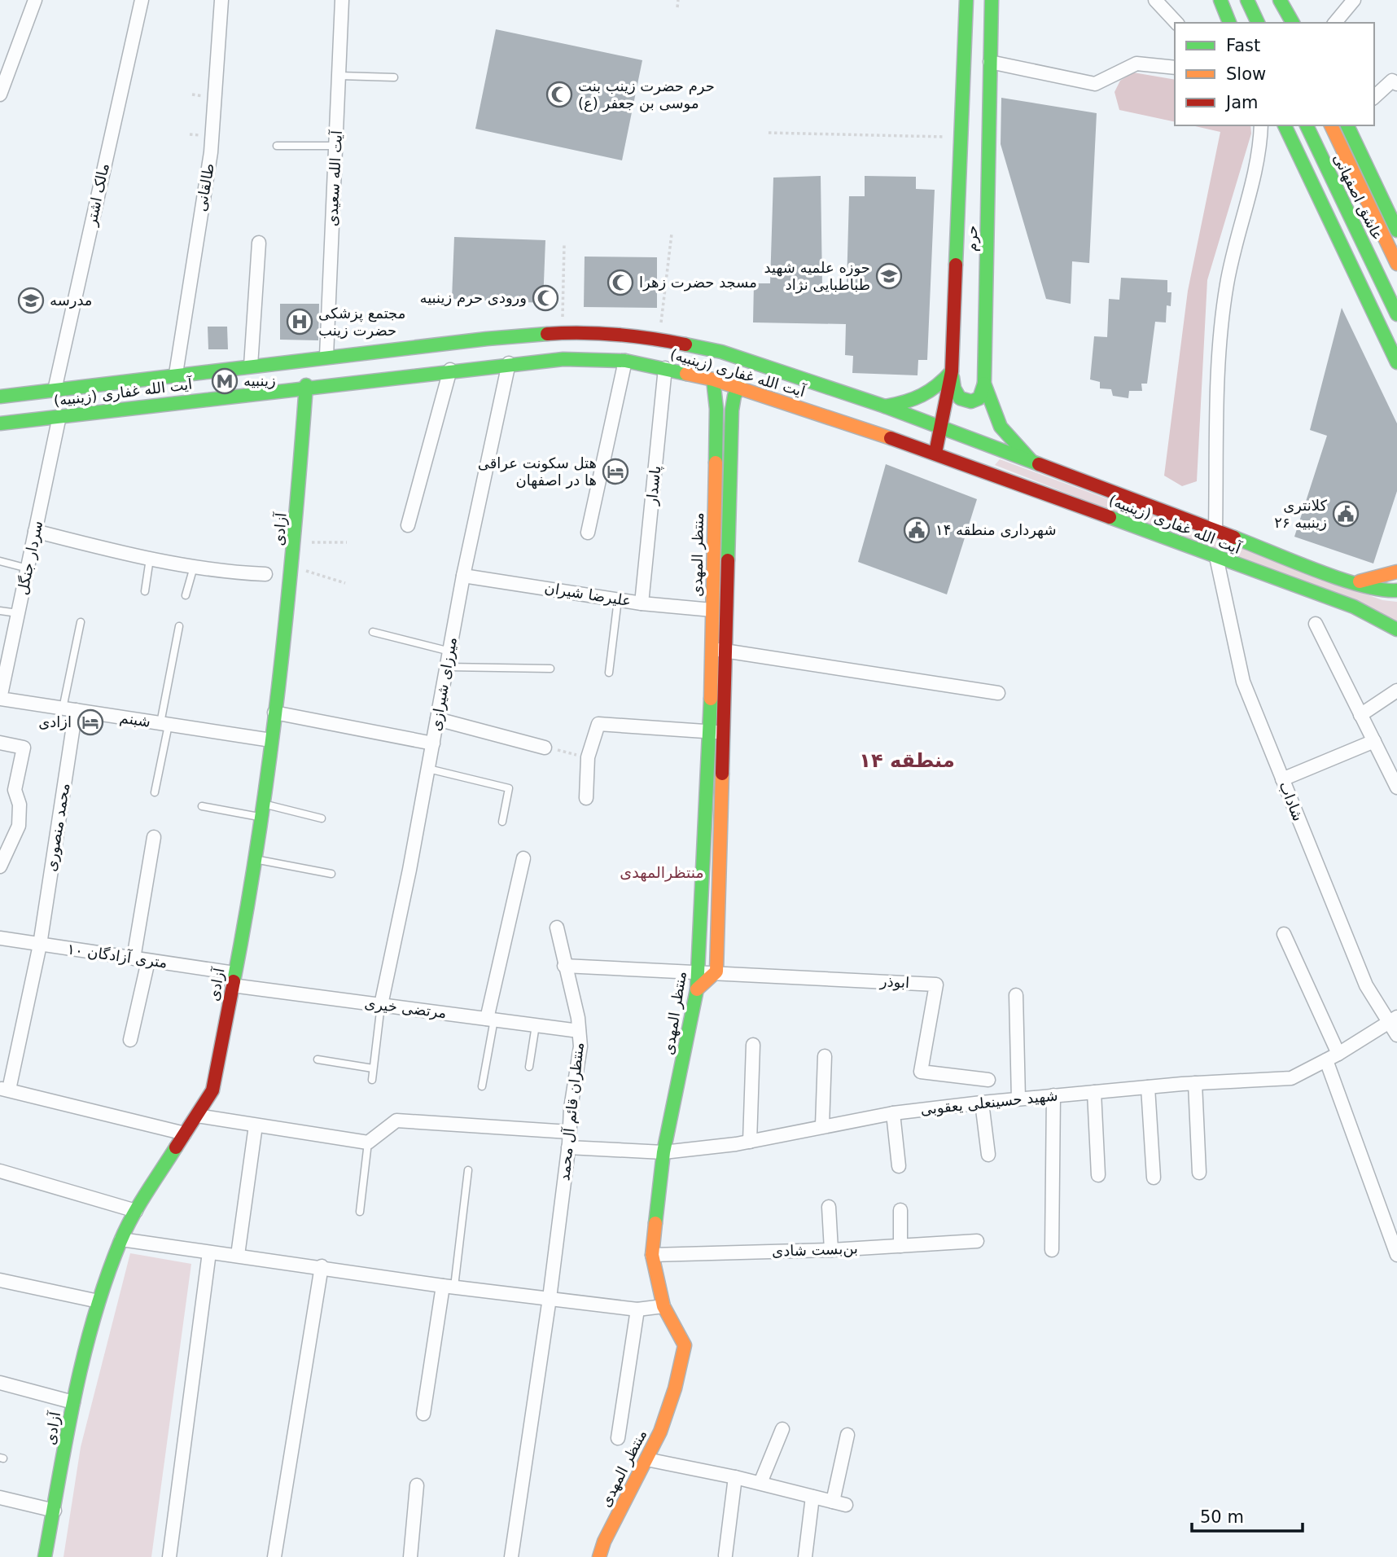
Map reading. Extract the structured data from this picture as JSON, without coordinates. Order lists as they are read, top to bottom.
{
  "streets": {
    "street": [
      "آیت الله سعیدی",
      "طالقانی",
      "مالک اشتر",
      "عاشق اصفهانی",
      "حرم",
      "آیت الله غفاری (زینبیه)",
      "پاسدار",
      "آزادی",
      "منتظر المهدی",
      "سردار جنگل",
      "علیرضا شیران",
      "میرزای شیرازی",
      "شبنم",
      "شاداب",
      "محمد منصوری",
      "۱۰ متری آزادگان",
      "ابوذر",
      "مرتضی خیری",
      "شهید حسینعلی یعقوبی",
      "منتظران قائم آل محمد",
      "بن‌بست شادی"
    ]
  },
  "crossings": [
    ["آیت الله سعیدی", "آیت الله غفاری (زینبیه)"],
    ["طالقانی", "آیت الله غفاری (زینبیه)"],
    ["مالک اشتر", "آیت الله غفاری (زینبیه)"],
    ["حرم", "آیت الله غفاری (زینبیه)"],
    ["آیت الله غفاری (زینبیه)", "پاسدار"],
    ["آیت الله غفاری (زینبیه)", "آزادی"],
    ["آیت الله غفاری (زینبیه)", "منتظر المهدی"],
    ["آیت الله غفاری (زینبیه)", "سردار جنگل"],
    ["آیت الله غفاری (زینبیه)", "میرزای شیرازی"],
    ["آیت الله غفاری (زینبیه)", "شاداب"],
    ["پاسدار", "علیرضا شیران"],
    ["آزادی", "شبنم"],
    ["آزادی", "۱۰ متری آزادگان"],
    ["آزادی", "مرتضی خیری"],
    ["منتظر المهدی", "علیرضا شیران"],
    ["منتظر المهدی", "ابوذر"],
    ["منتظر المهدی", "شهید حسینعلی یعقوبی"],
    ["منتظر المهدی", "بن‌بست شادی"],
    ["سردار جنگل", "شبنم"],
    ["علیرضا شیران", "میرزای شیرازی"],
    ["میرزای شیرازی", "مرتضی خیری"],
    ["شبنم", "محمد منصوری"],
    ["شاداب", "شهید حسینعلی یعقوبی"],
    ["محمد منصوری", "۱۰ متری آزادگان"],
    ["۱۰ متری آزادگان", "مرتضی خیری"],
    ["ابوذر", "منتظران قائم آل محمد"],
    ["مرتضی خیری", "منتظران قائم آل محمد"],
    ["شهید حسینعلی یعقوبی", "منتظران قائم آل محمد"]
  ],
  "districts": ["منطقه ۱۴", "منتظرالمهدی"],
  "places": {
    "mosque": ["حرم حضرت زینب بنت موسی بن جعفر (ع)", "مسجد حضرت زهرا", "ورودی حرم زینبیه"],
    "school or university": ["حوزه علمیه شهید طباطبایی نژاد", "مدرسه"],
    "hospital": ["مجتمع پزشکی حضرت زینب"],
    "metro station": ["زینبیه"],
    "hotel": ["هتل سکونت عراقی ها در اصفهان", "ازادی"],
    "public building": ["کلانتری ۲۶ زینبیه", "شهرداری منطقه ۱۴"]
  },
  "legend": ["Fast", "Slow", "Jam"],
  "scale_bar": "50 m"
}
